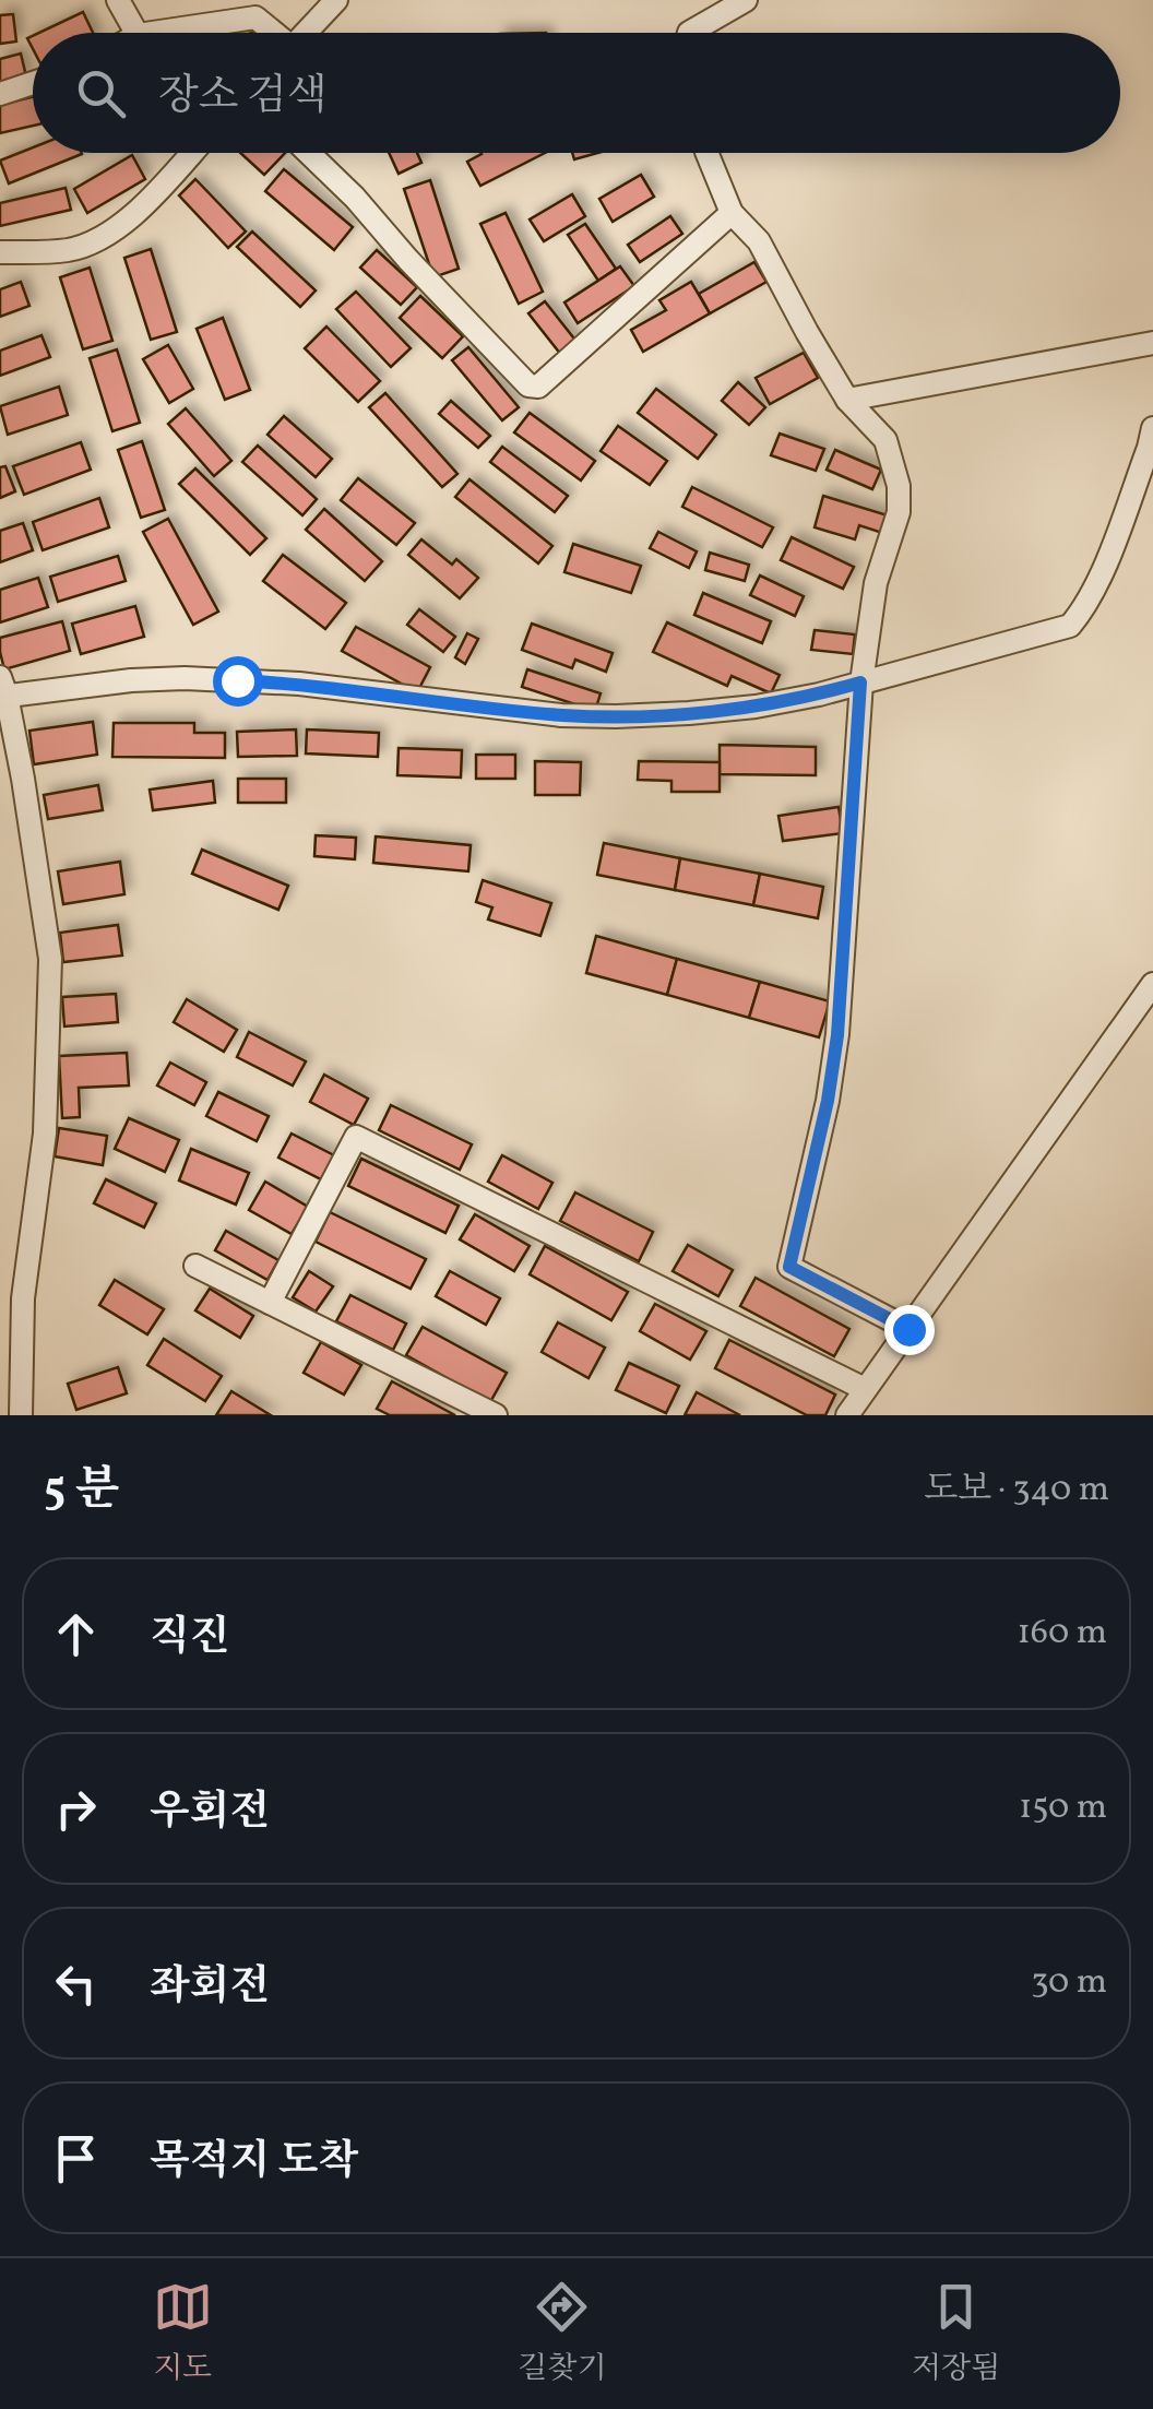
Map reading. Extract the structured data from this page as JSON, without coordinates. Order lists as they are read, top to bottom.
{
  "page": {
    "search": "장소 검색",
    "heading": ["5 분", "도보 · 340 m"],
    "list": [
      ["직진", "160 m"],
      ["우회전", "150 m"],
      ["좌회전", "30 m"],
      "목적지 도착"
    ],
    "nav": ["지도", "길찾기", "저장됨"]
  }
}
